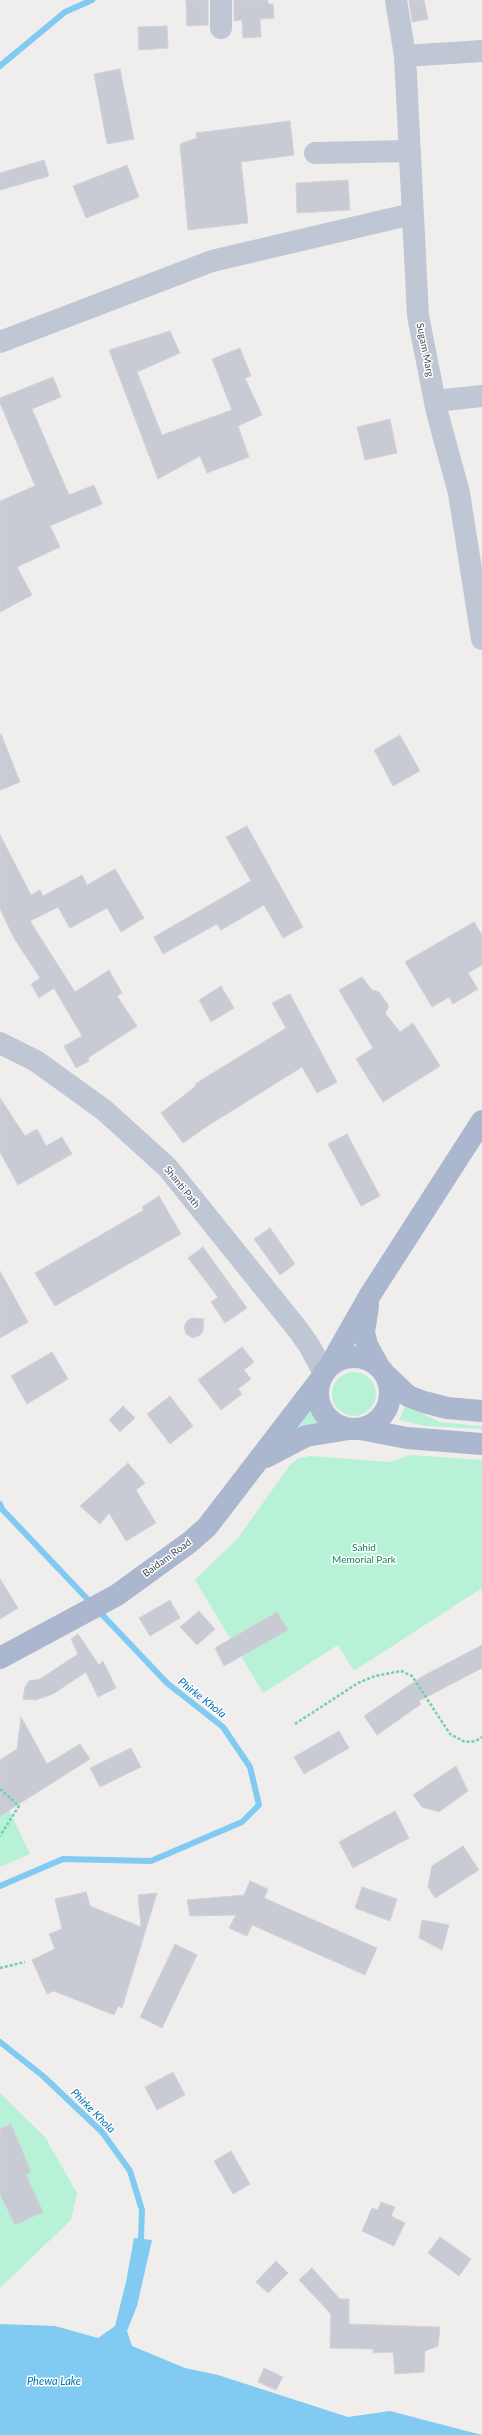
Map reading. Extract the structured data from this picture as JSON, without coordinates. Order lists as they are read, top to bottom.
{
  "streets": {
    "main road": ["Baidam Road"],
    "street": ["Sugam Marg", "Shanti Path"]
  },
  "crossings": [
    ["Shanti Path", "Baidam Road"]
  ],
  "water": ["Phirke Khola", "Phewa Lake"],
  "parks": ["Sahid Memorial Park"]
}
